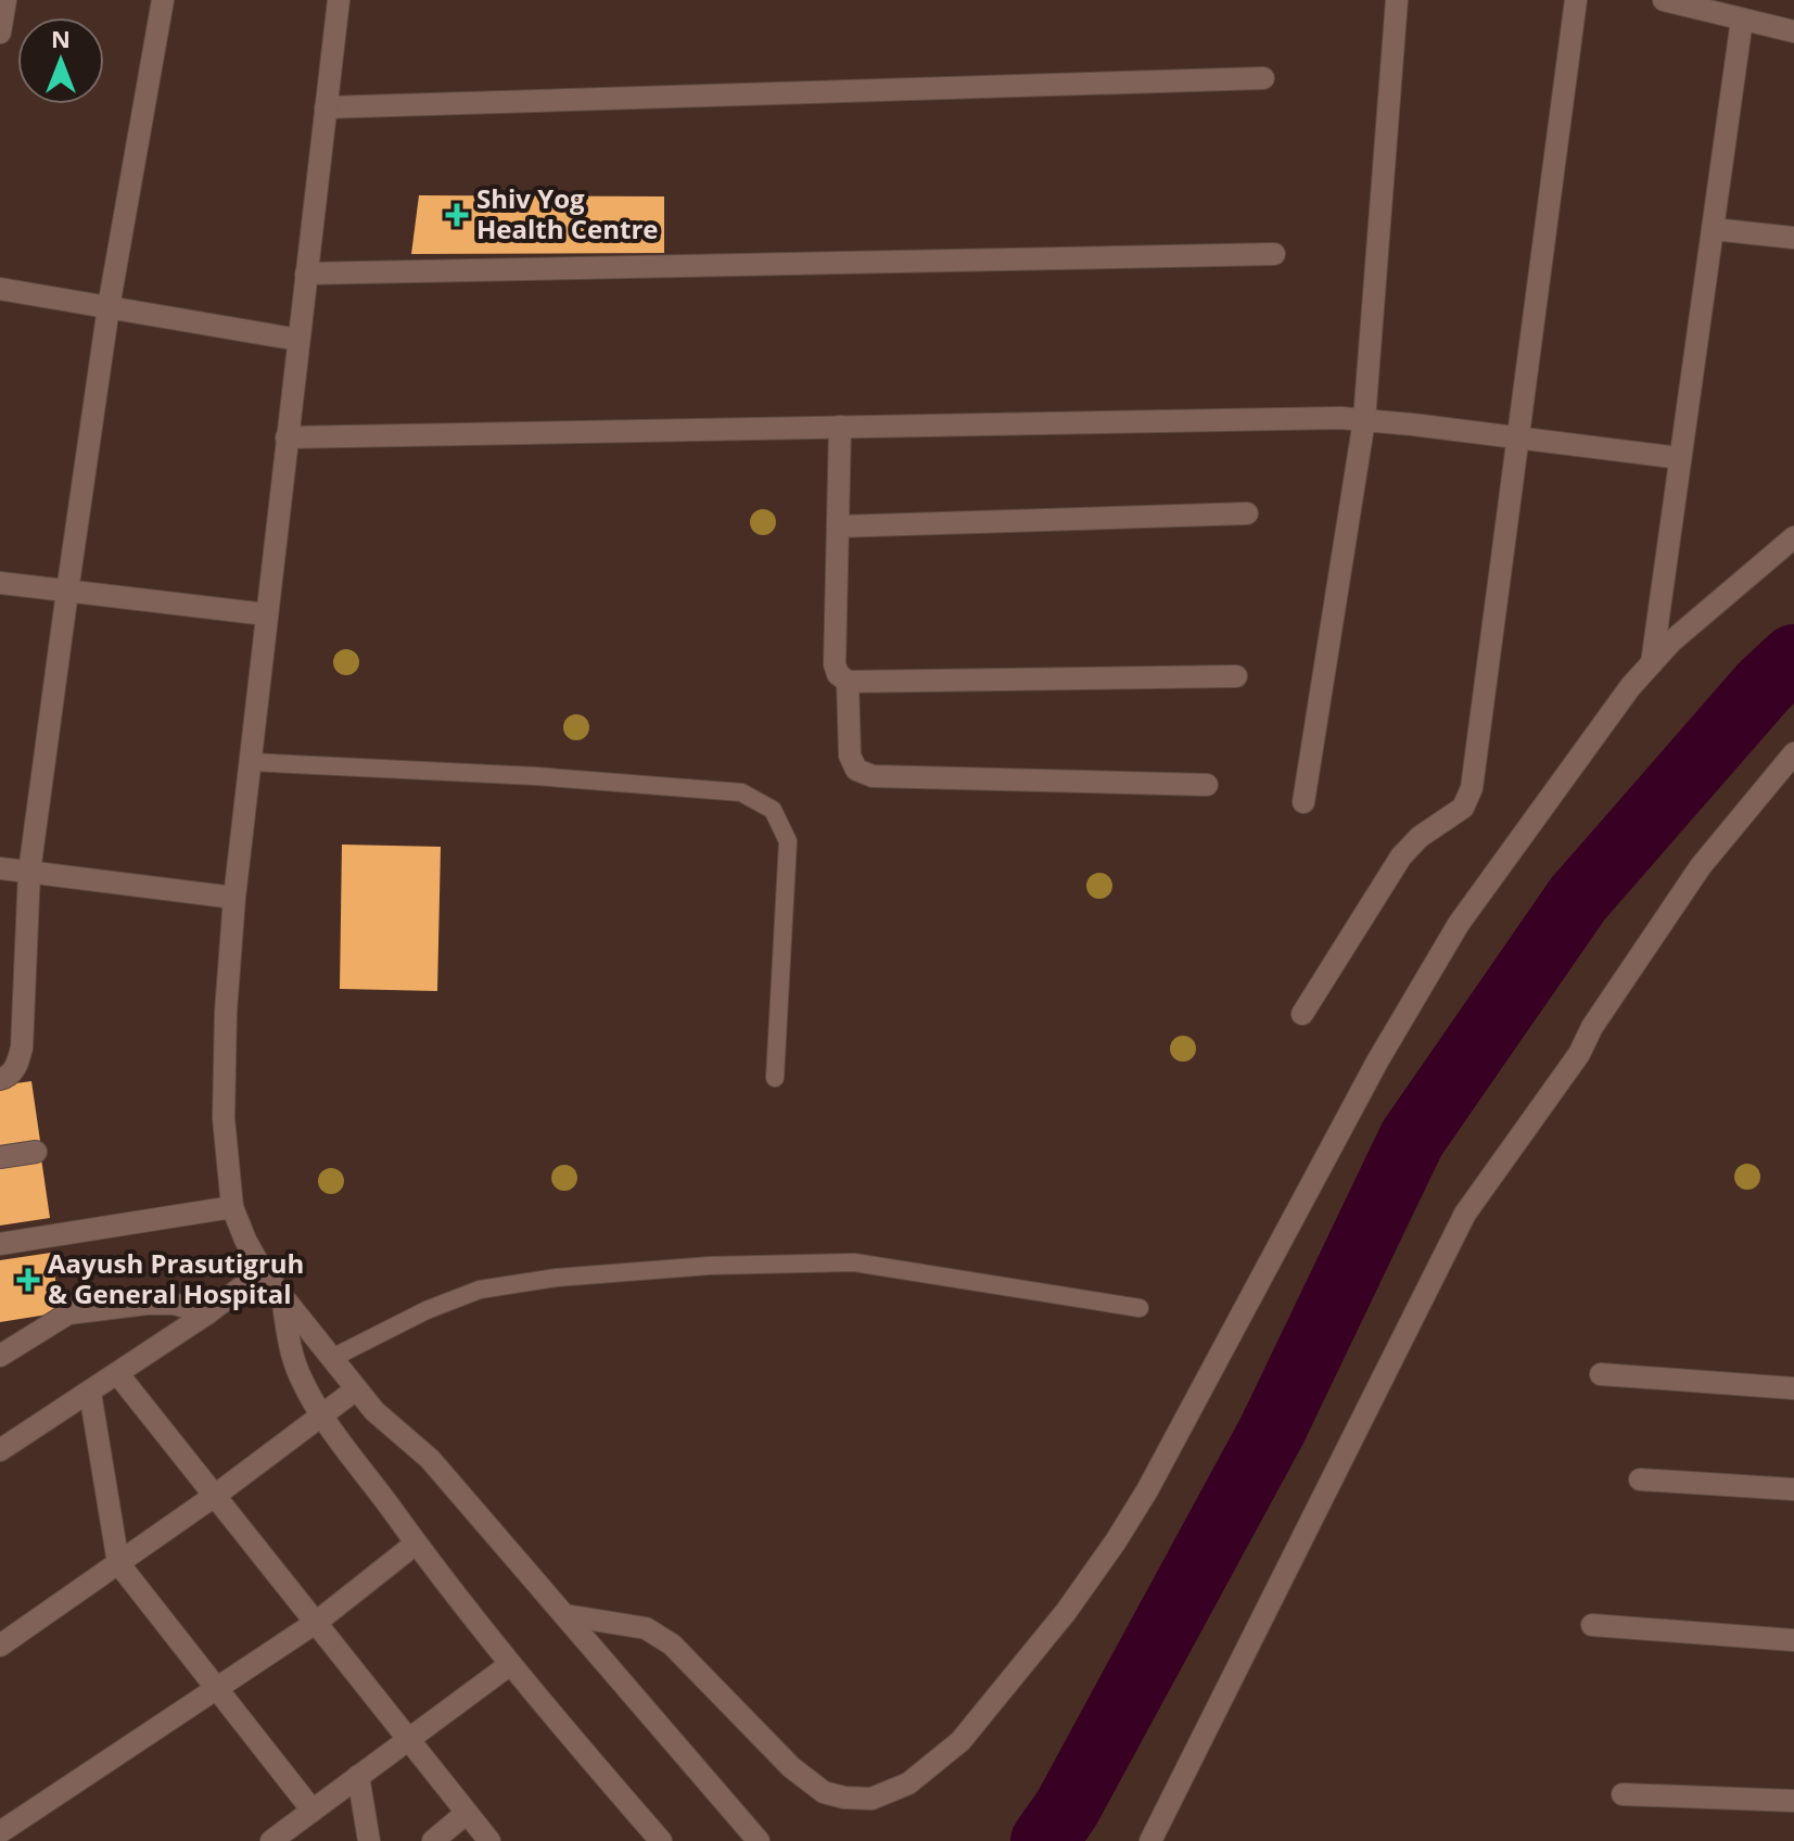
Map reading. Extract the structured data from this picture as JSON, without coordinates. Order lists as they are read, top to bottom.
{
  "places": {
    "health": ["Shiv Yog Health Centre", "Aayush Prasutigruh & General Hospital"]
  },
  "north": "top"
}
